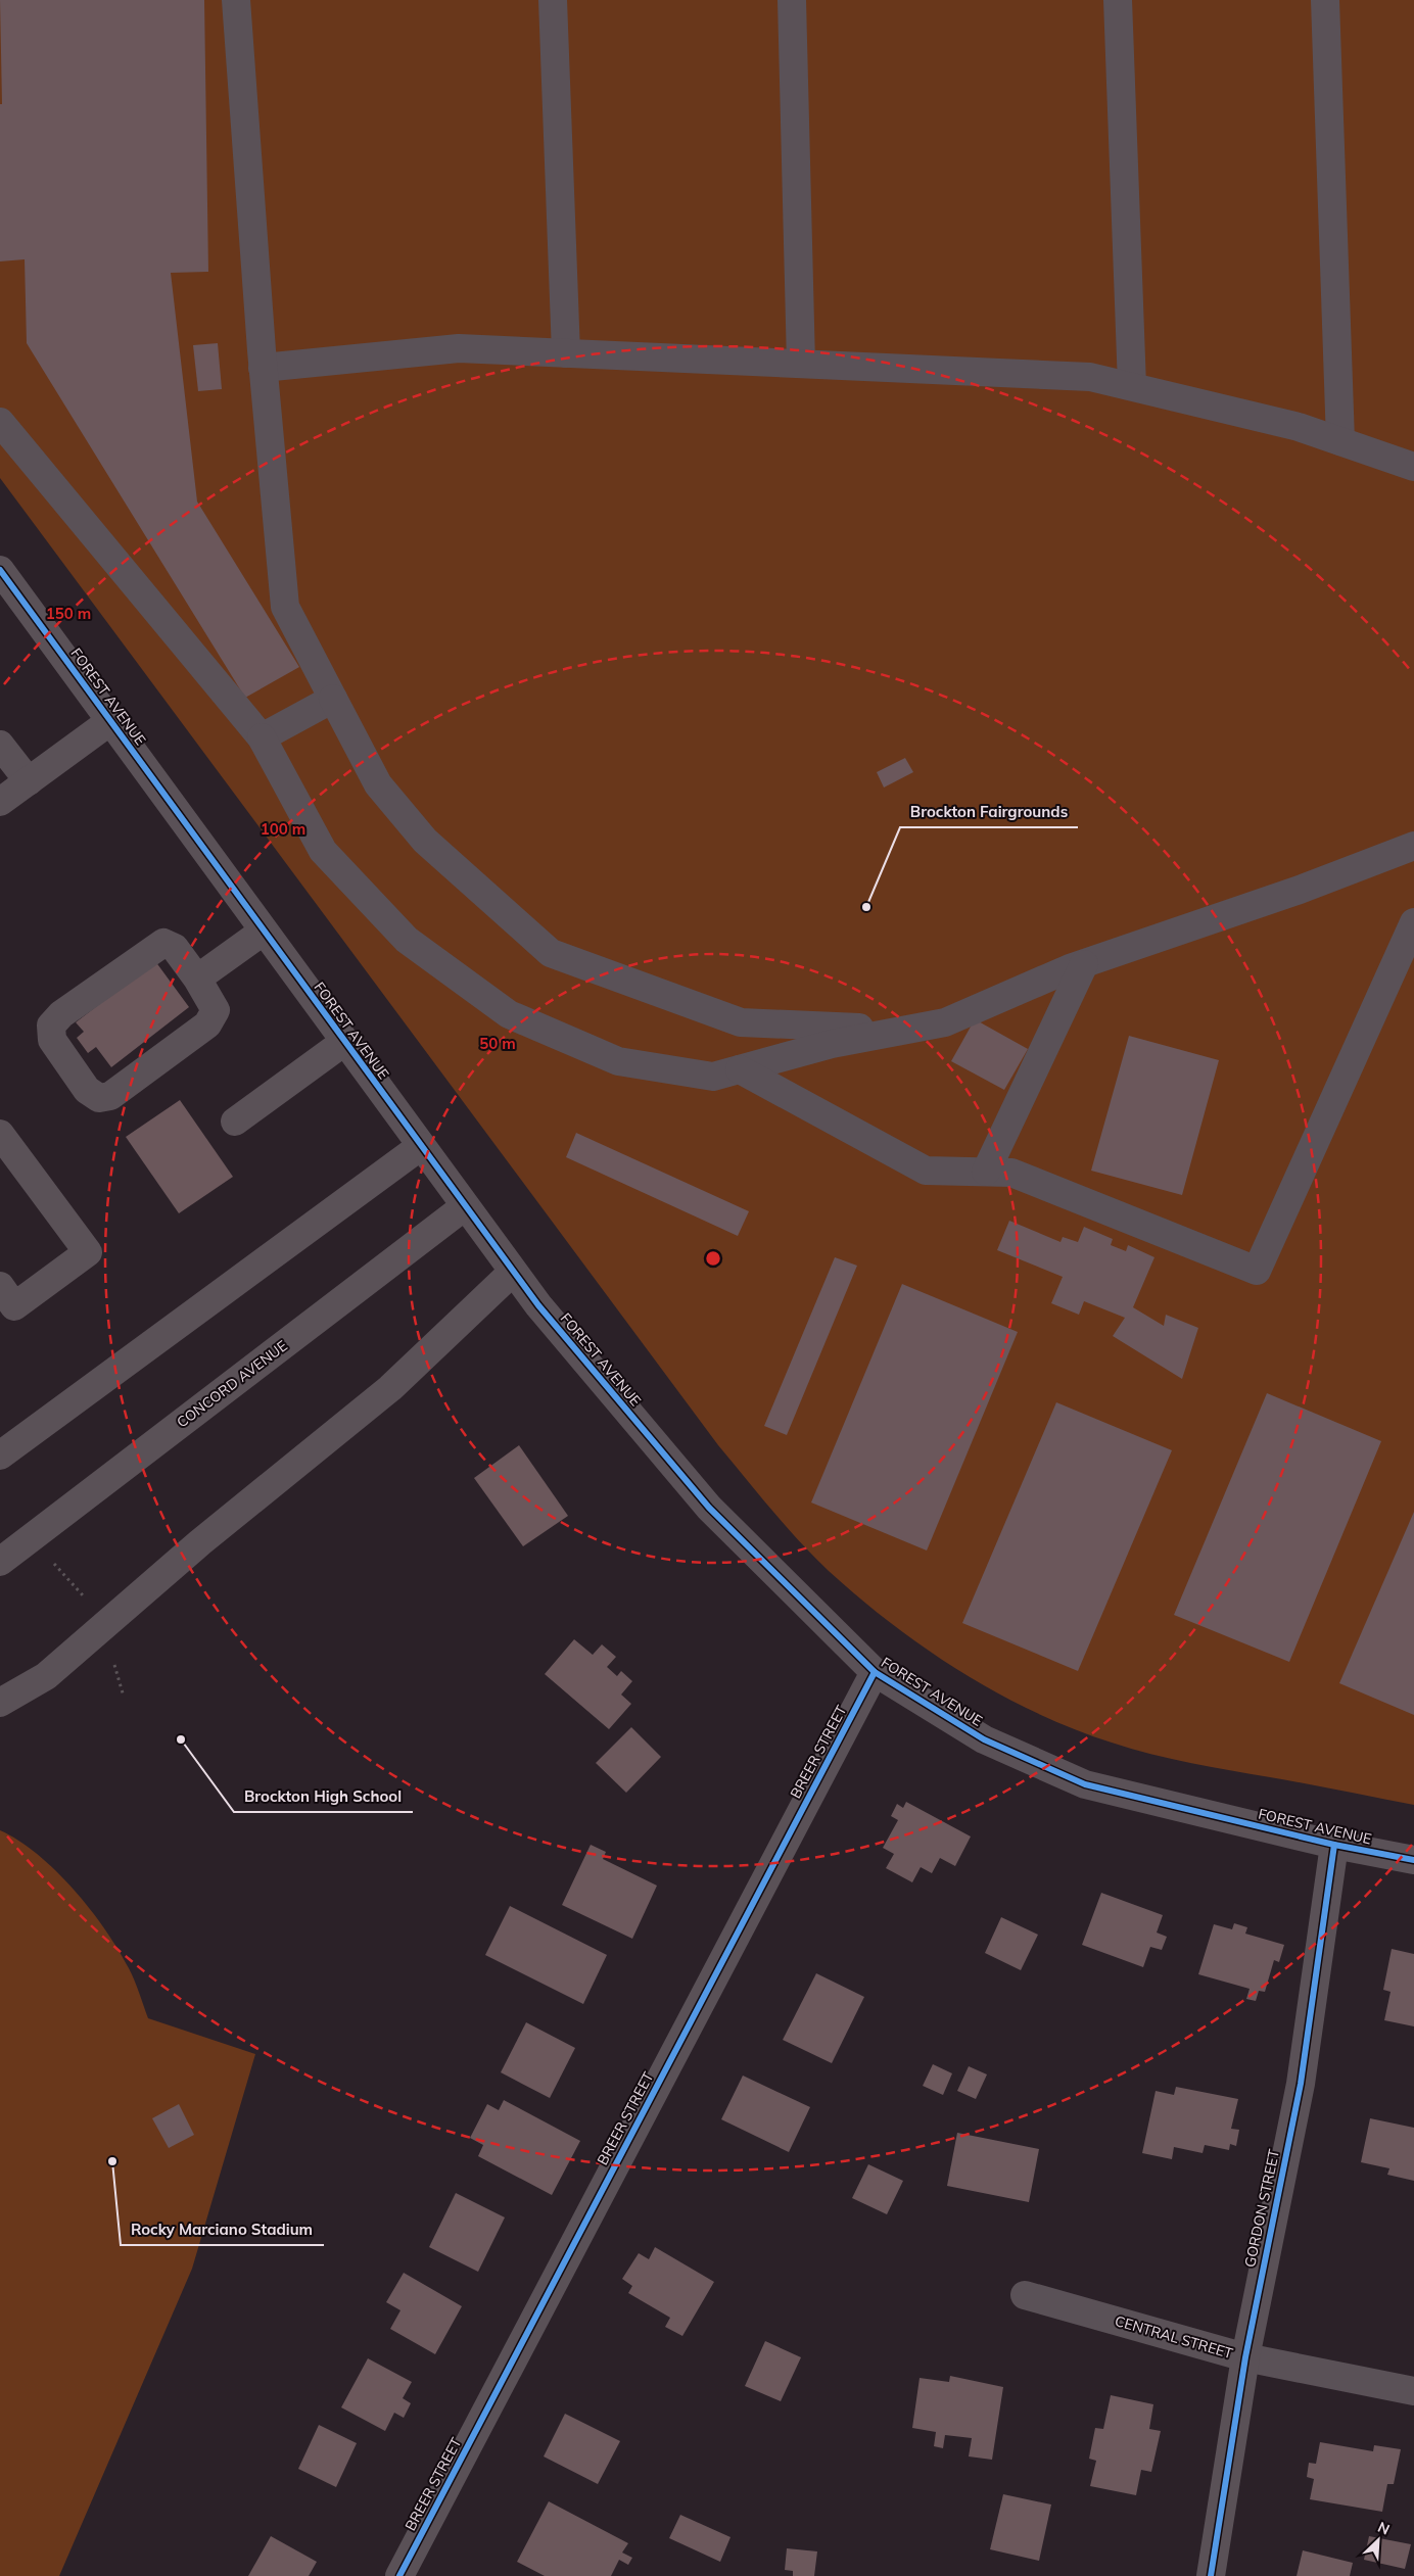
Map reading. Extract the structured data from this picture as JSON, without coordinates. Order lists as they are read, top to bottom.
{
  "streets": {
    "street": [
      "FOREST AVENUE",
      "CONCORD AVENUE",
      "BREER STREET",
      "GORDON STREET",
      "CENTRAL STREET"
    ]
  },
  "crossings": [
    ["FOREST AVENUE", "CONCORD AVENUE"],
    ["FOREST AVENUE", "BREER STREET"],
    ["FOREST AVENUE", "GORDON STREET"],
    ["GORDON STREET", "CENTRAL STREET"]
  ],
  "places": ["Brockton Fairgrounds", "Brockton High School", "Rocky Marciano Stadium"],
  "north": "top right",
  "rings": ["150 m", "100 m", "50 m"]
}
